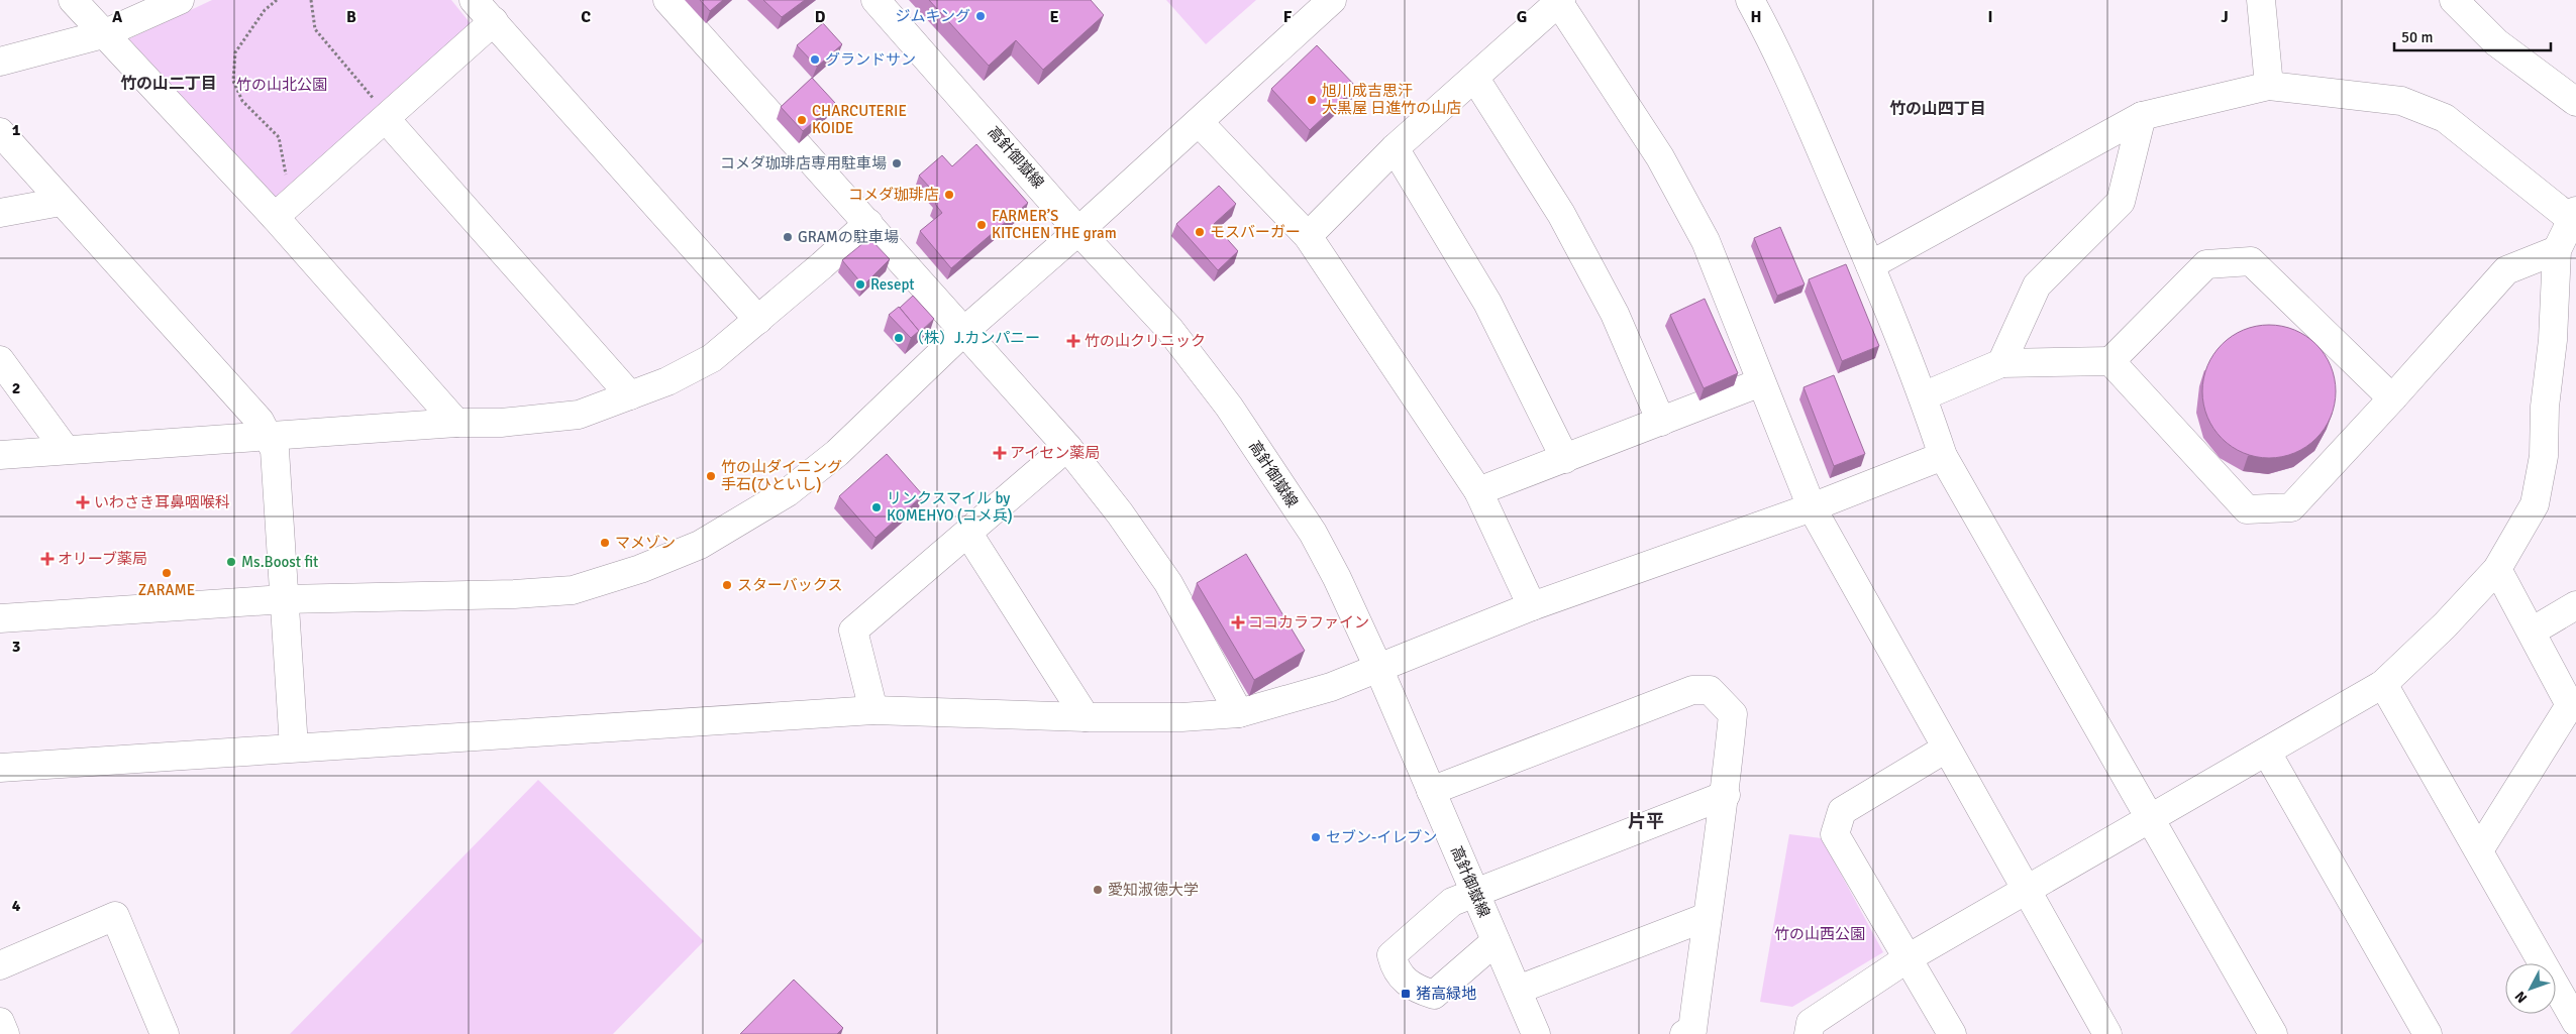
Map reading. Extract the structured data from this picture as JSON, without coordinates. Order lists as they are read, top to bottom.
{
  "streets": {
    "street": ["高針御嶽線"]
  },
  "districts": ["竹の山二丁目", "竹の山四丁目", "片平"],
  "parks": ["竹の山北公園", "竹の山西公園"],
  "places": {
    "other": [
      "ジムキング",
      "グランドサン",
      "旭川成吉思汗 大黒屋 日進竹の山店",
      "CHARCUTERIE KOIDE",
      "コメダ珈琲店専用駐車場",
      "コメダ珈琲店",
      "FARMER’S KITCHEN THE gram",
      "モスバーガー",
      "GRAMの駐車場",
      "Resept",
      "（株）J.カンパニー",
      "竹の山ダイニング 手石(ひといし)",
      "リンクスマイル by KOMEHYO (コメ兵)",
      "マメゾン",
      "Ms.Boost fit",
      "ZARAME",
      "スターバックス",
      "セブン-イレブン",
      "愛知淑徳大学"
    ],
    "health": [
      "竹の山クリニック",
      "アイセン薬局",
      "いわさき耳鼻咽喉科",
      "オリーブ薬局",
      "ココカラファイン"
    ],
    "transit": ["猪高緑地"]
  },
  "scale_bar": "50 m",
  "north": "bottom left",
  "grid": {
    "columns": [
      "A",
      "B",
      "C",
      "D",
      "E",
      "F",
      "G",
      "H",
      "I",
      "J"
    ],
    "rows": [
      "1",
      "2",
      "3",
      "4"
    ]
  }
}
